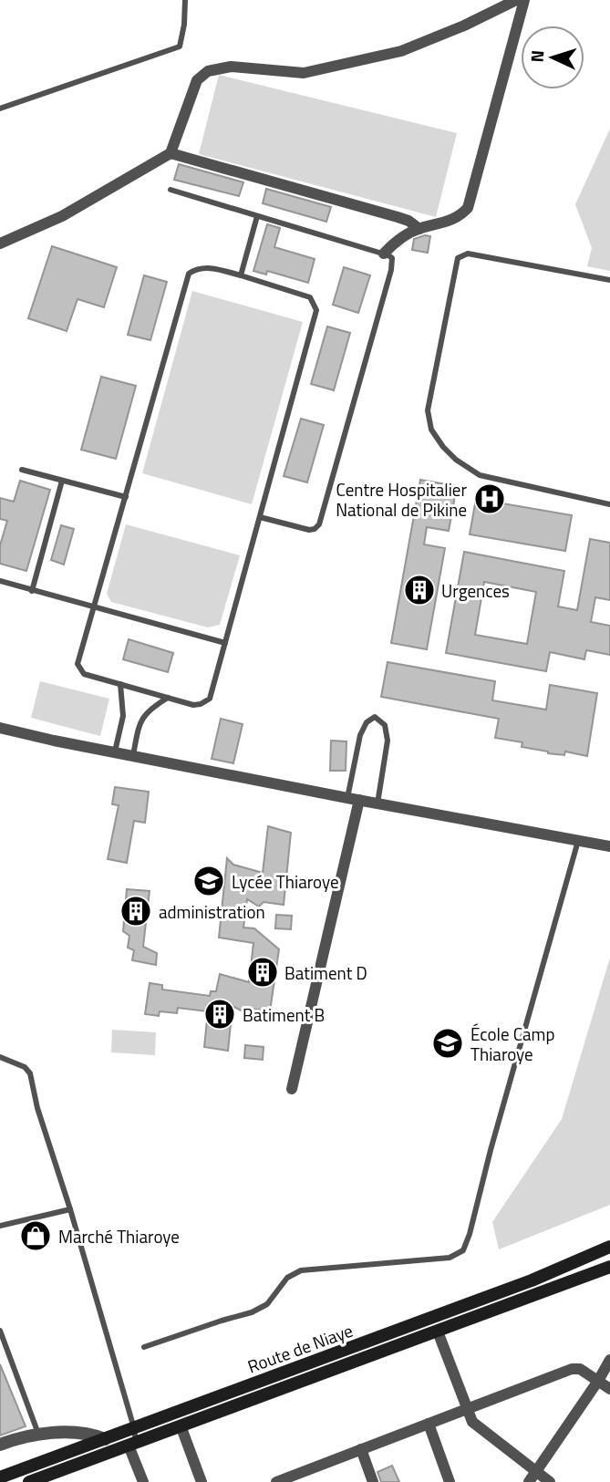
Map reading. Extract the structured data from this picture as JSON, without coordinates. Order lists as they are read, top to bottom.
{
  "streets": {
    "main road": ["Route de Niaye"]
  },
  "places": {
    "hospital": ["Centre Hospitalier National de Pikine"],
    "building": [
      "Urgences",
      "administration",
      "Batiment D",
      "Batiment B"
    ],
    "school or university": ["Lycée Thiaroye", "École Camp Thiaroye"],
    "shop": ["Marché Thiaroye"]
  },
  "north": "left"
}
